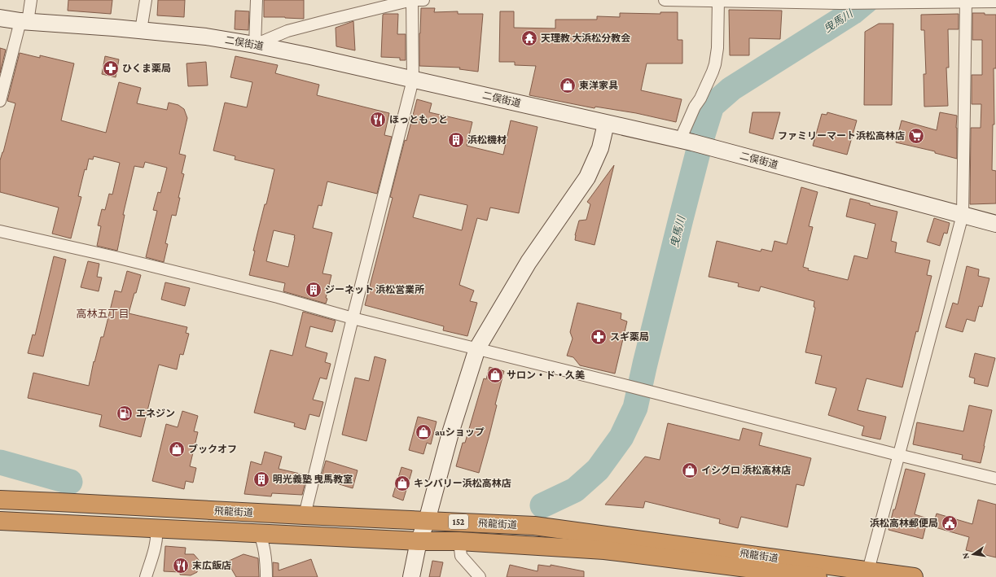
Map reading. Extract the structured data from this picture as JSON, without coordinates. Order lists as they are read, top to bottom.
{
  "streets": {
    "highway": ["飛龍街道", "152"],
    "street": ["二俣街道"]
  },
  "districts": ["高林五丁目"],
  "water": ["曳馬川"],
  "places": {
    "temple": ["天理教 大浜松分教会"],
    "pharmacy": ["ひくま薬局", "スギ薬局"],
    "shop": [
      "東洋家具",
      "サロン・ド・久美",
      "auショップ",
      "ブックオフ",
      "イシグロ 浜松高林店",
      "キンバリー浜松高林店"
    ],
    "restaurant": ["ほっともっと", "末広飯店"],
    "supermarket": ["ファミリーマート浜松高林店"],
    "building": ["浜松機材", "ジーネット 浜松営業所", "明光義塾 曳馬教室"],
    "fuel station": ["エネジン"],
    "public building": ["浜松高林郵便局"]
  },
  "north": "left"
}
